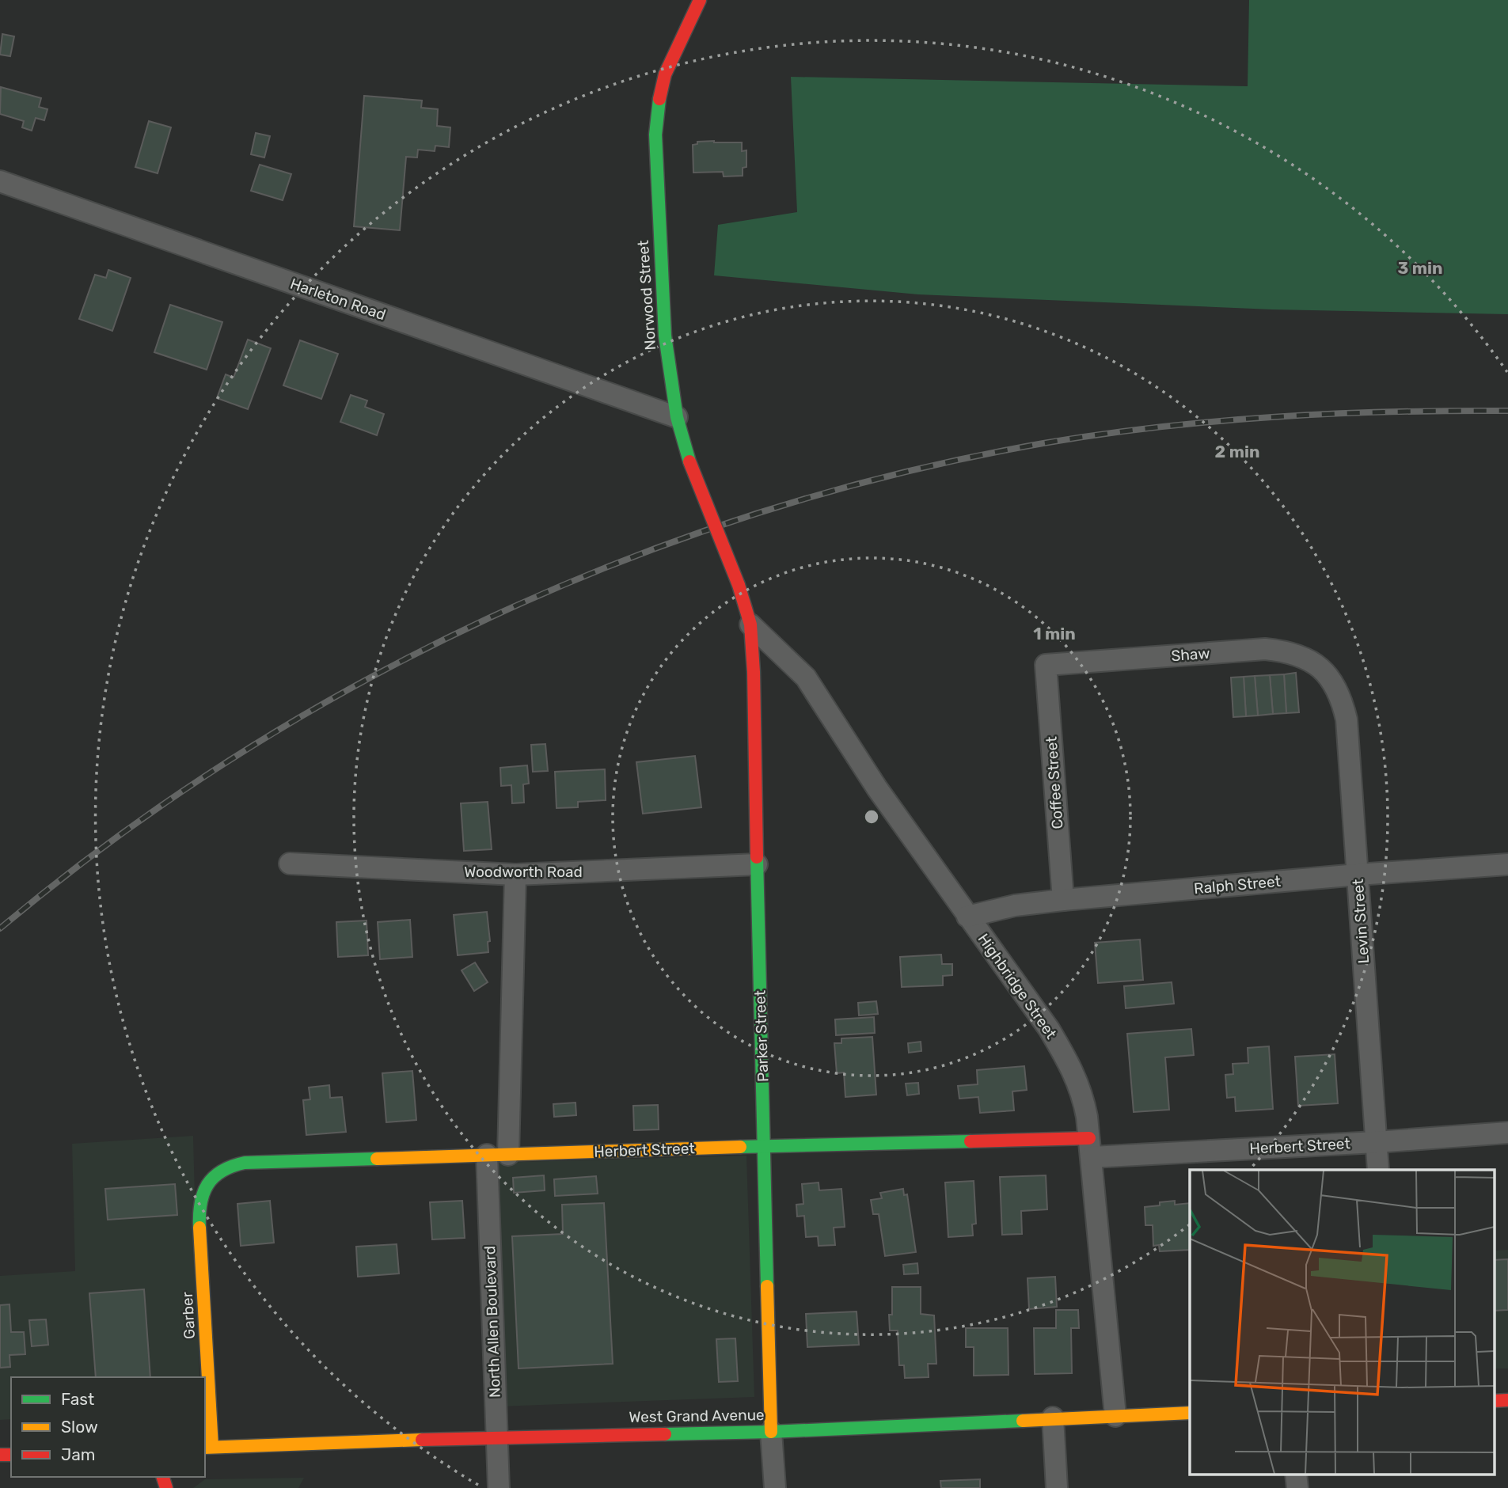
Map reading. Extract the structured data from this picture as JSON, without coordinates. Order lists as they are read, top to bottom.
{
  "streets": {
    "main road": [
      "Norwood Street",
      "Parker Street",
      "Herbert Street",
      "Garber",
      "West Grand Avenue"
    ],
    "street": [
      "Harleton Road",
      "Shaw",
      "Coffee Street",
      "Woodworth Road",
      "Ralph Street",
      "Levin Street",
      "Highbridge Street",
      "North Allen Boulevard"
    ]
  },
  "crossings": [
    ["Norwood Street", "Harleton Road"],
    ["Norwood Street", "Parker Street"],
    ["Shaw", "Coffee Street"],
    ["Shaw", "Levin Street"],
    ["Coffee Street", "Ralph Street"],
    ["Woodworth Road", "Parker Street"],
    ["Ralph Street", "Levin Street"],
    ["Ralph Street", "Highbridge Street"],
    ["Levin Street", "Herbert Street"],
    ["Highbridge Street", "Parker Street"],
    ["Highbridge Street", "Herbert Street"],
    ["Highbridge Street", "West Grand Avenue"],
    ["Parker Street", "Herbert Street"],
    ["Parker Street", "West Grand Avenue"],
    ["Herbert Street", "Garber"],
    ["Herbert Street", "North Allen Boulevard"],
    ["Garber", "West Grand Avenue"],
    ["North Allen Boulevard", "West Grand Avenue"]
  ],
  "legend": ["Fast", "Slow", "Jam"],
  "rings": ["3 min", "2 min", "1 min"]
}
